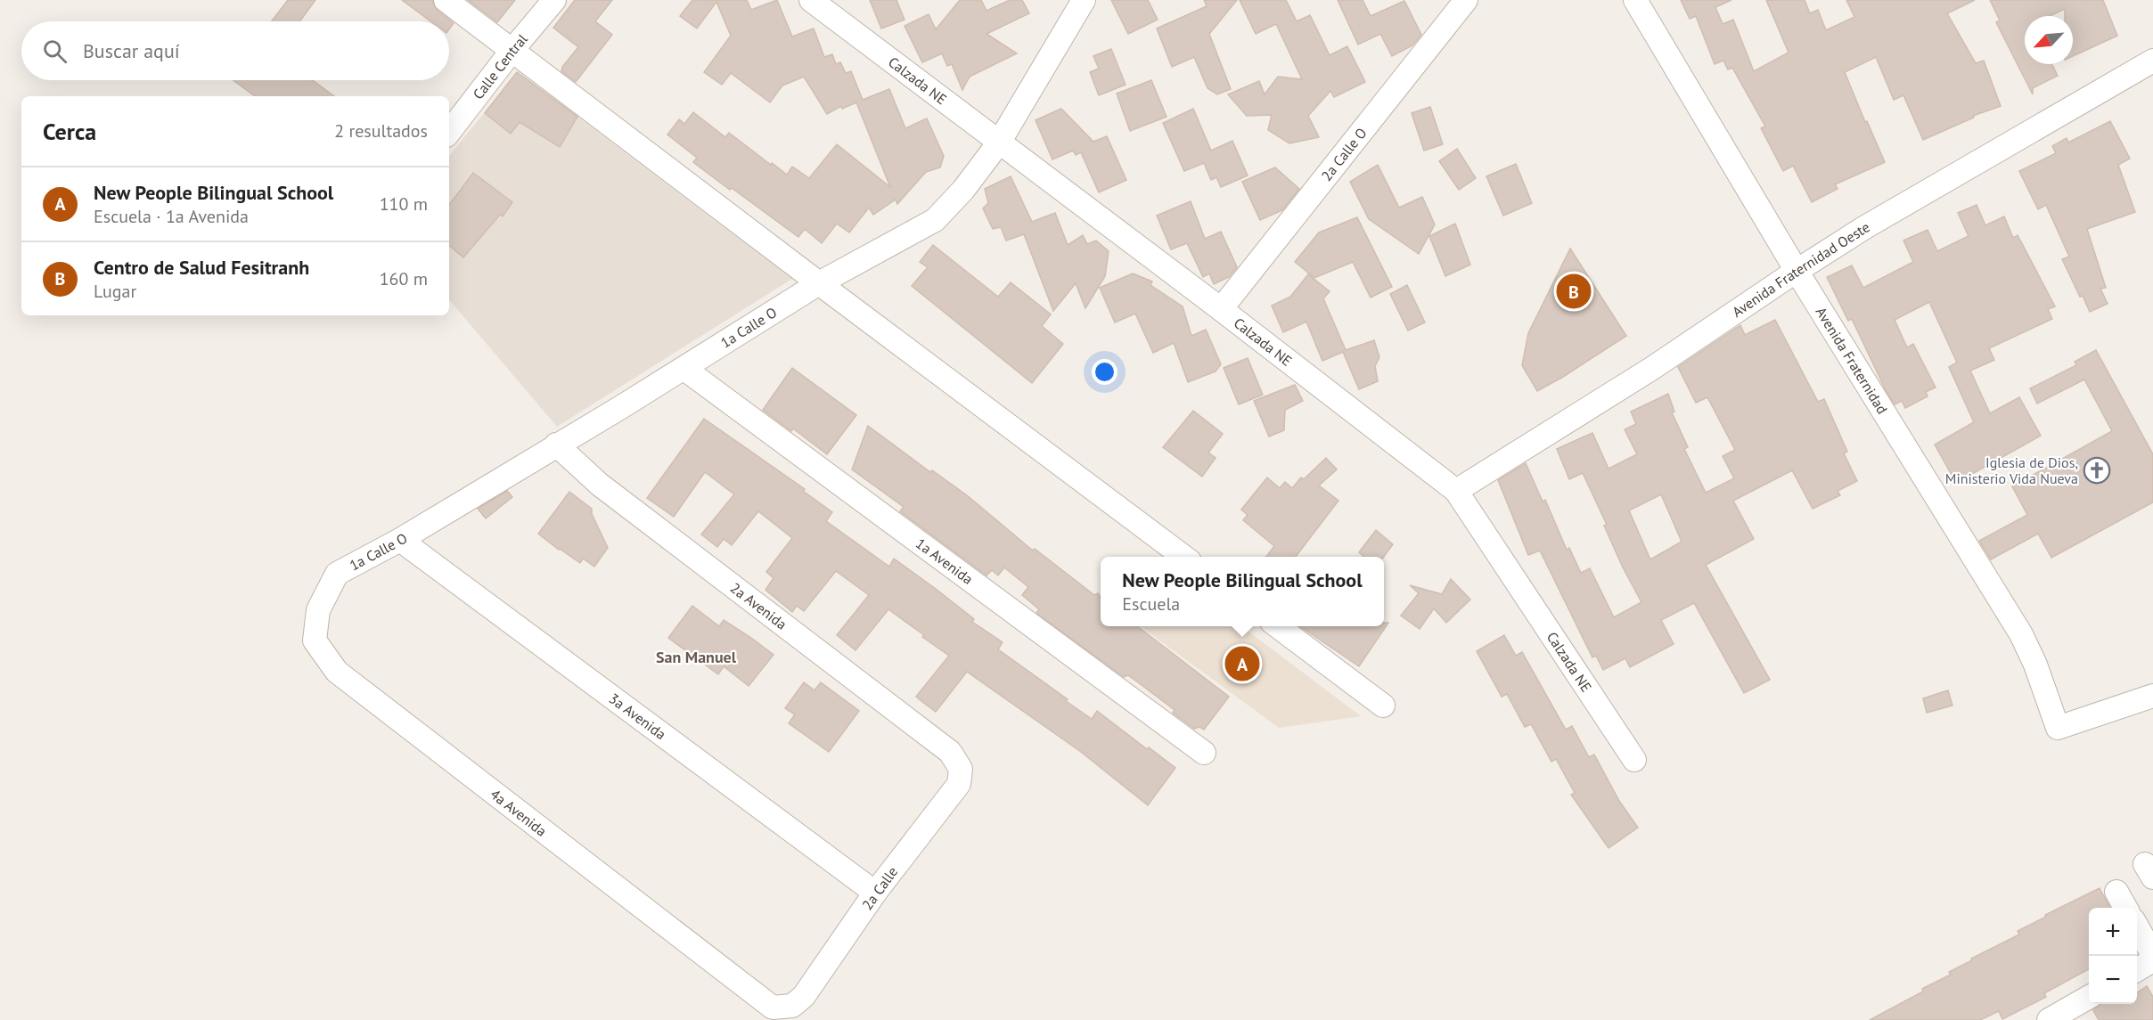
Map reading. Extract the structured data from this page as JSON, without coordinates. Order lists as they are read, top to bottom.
{
  "streets": {
    "street": [
      "Calle Central",
      "Calzada NE",
      "2a Calle O",
      "Avenida Fraternidad Oeste",
      "1a Calle O",
      "Avenida Fraternidad",
      "1a Avenida",
      "2a Avenida",
      "3a Avenida",
      "4a Avenida",
      "2a Calle"
    ]
  },
  "crossings": [
    ["Calzada NE", "2a Calle O"],
    ["Calzada NE", "Avenida Fraternidad Oeste"],
    ["Calzada NE", "1a Calle O"],
    ["Avenida Fraternidad Oeste", "Avenida Fraternidad"],
    ["1a Calle O", "1a Avenida"],
    ["1a Calle O", "2a Avenida"],
    ["1a Calle O", "3a Avenida"],
    ["1a Calle O", "4a Avenida"],
    ["2a Avenida", "2a Calle"],
    ["3a Avenida", "2a Calle"],
    ["4a Avenida", "2a Calle"]
  ],
  "districts": ["San Manuel"],
  "places": {
    "church": ["Iglesia de Dios, Ministerio Vida Nueva"]
  },
  "north": "bottom left",
  "page": {
    "search": "Buscar aquí",
    "heading": ["Cerca", "2 resultados"],
    "list": [
      {
        "mark": "A",
        "name": "New People Bilingual School",
        "note": "Escuela · 1a Avenida",
        "value": "110 m"
      },
      {
        "mark": "B",
        "name": "Centro de Salud Fesitranh",
        "note": "Lugar",
        "value": "160 m"
      }
    ],
    "pins": ["B", "A"],
    "popup": ["New People Bilingual School", "Escuela"],
    "map_buttons": ["+", "−"]
  }
}
